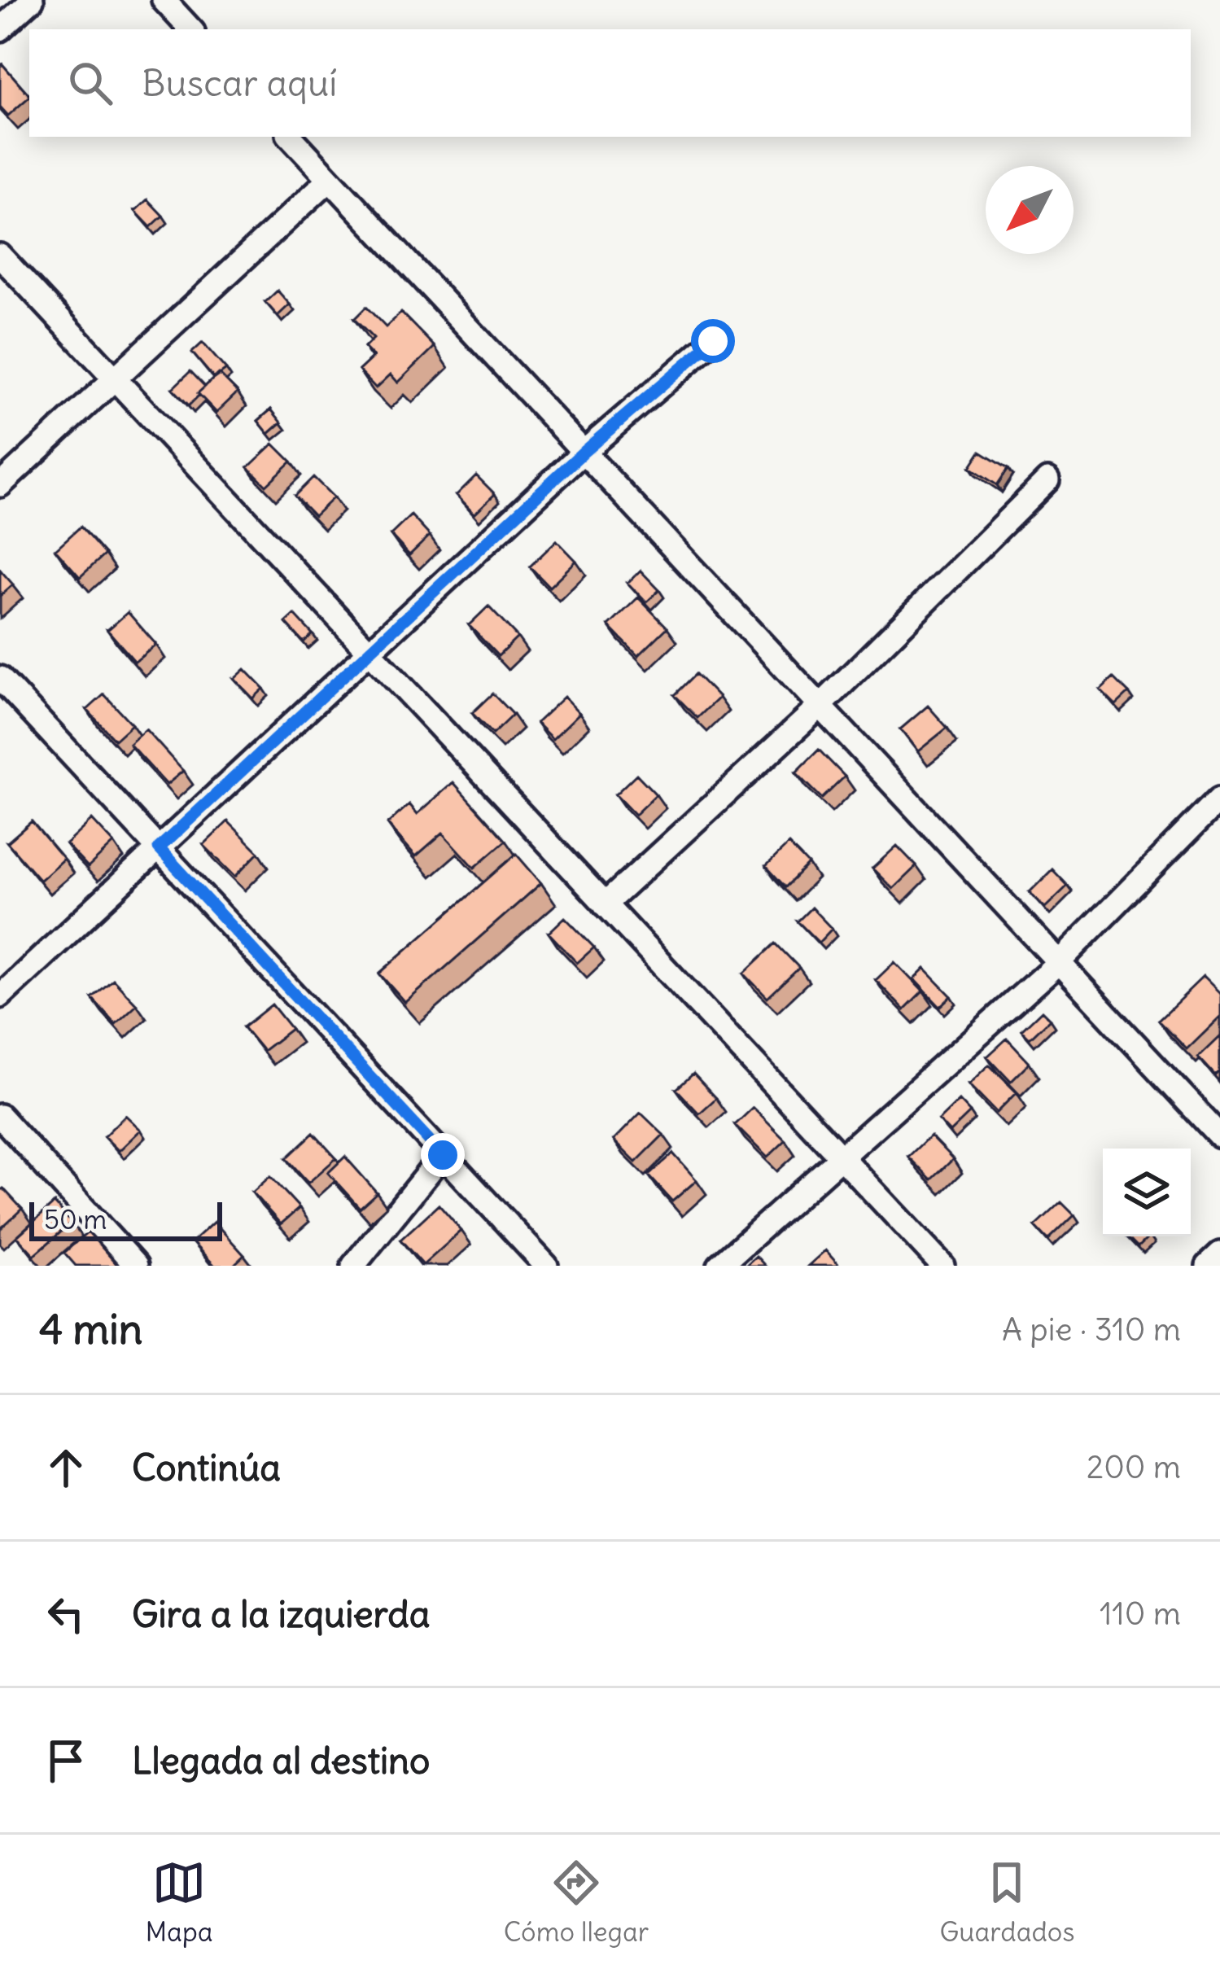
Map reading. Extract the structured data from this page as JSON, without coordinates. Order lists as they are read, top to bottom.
{
  "scale_bar": "50 m",
  "north": "bottom left",
  "page": {
    "search": "Buscar aquí",
    "scale": "50 m",
    "heading": ["4 min", "A pie · 310 m"],
    "list": [
      ["Continúa", "200 m"],
      ["Gira a la izquierda", "110 m"],
      "Llegada al destino"
    ],
    "nav": ["Mapa", "Cómo llegar", "Guardados"]
  }
}
